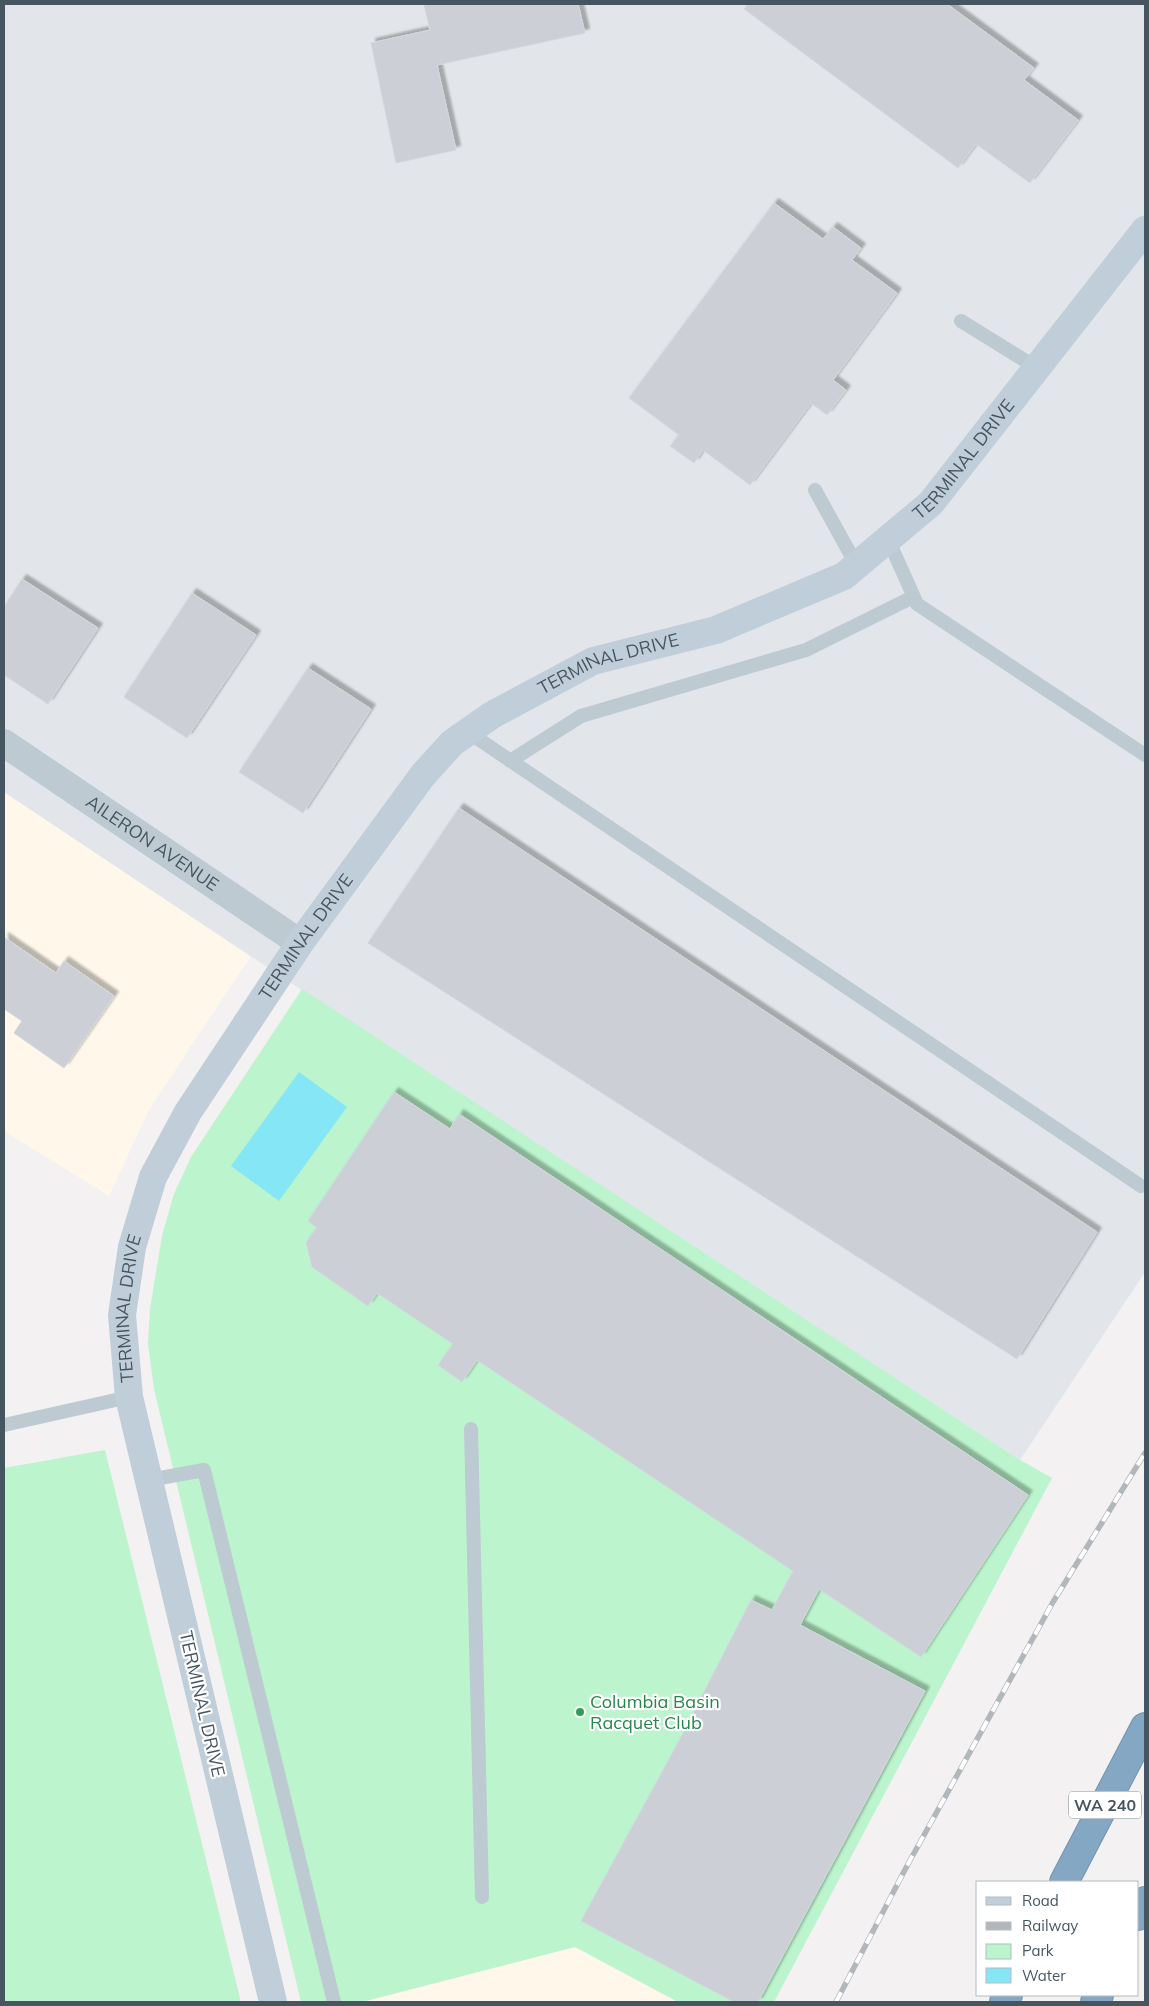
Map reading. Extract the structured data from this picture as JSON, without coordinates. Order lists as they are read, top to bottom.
{
  "streets": {
    "highway": ["WA 240"],
    "street": ["TERMINAL DRIVE", "AILERON AVENUE"]
  },
  "crossings": [
    ["TERMINAL DRIVE", "AILERON AVENUE"]
  ],
  "places": ["Columbia Basin Racquet Club"],
  "legend": [
    "Road",
    "Railway",
    "Park",
    "Water"
  ]
}
